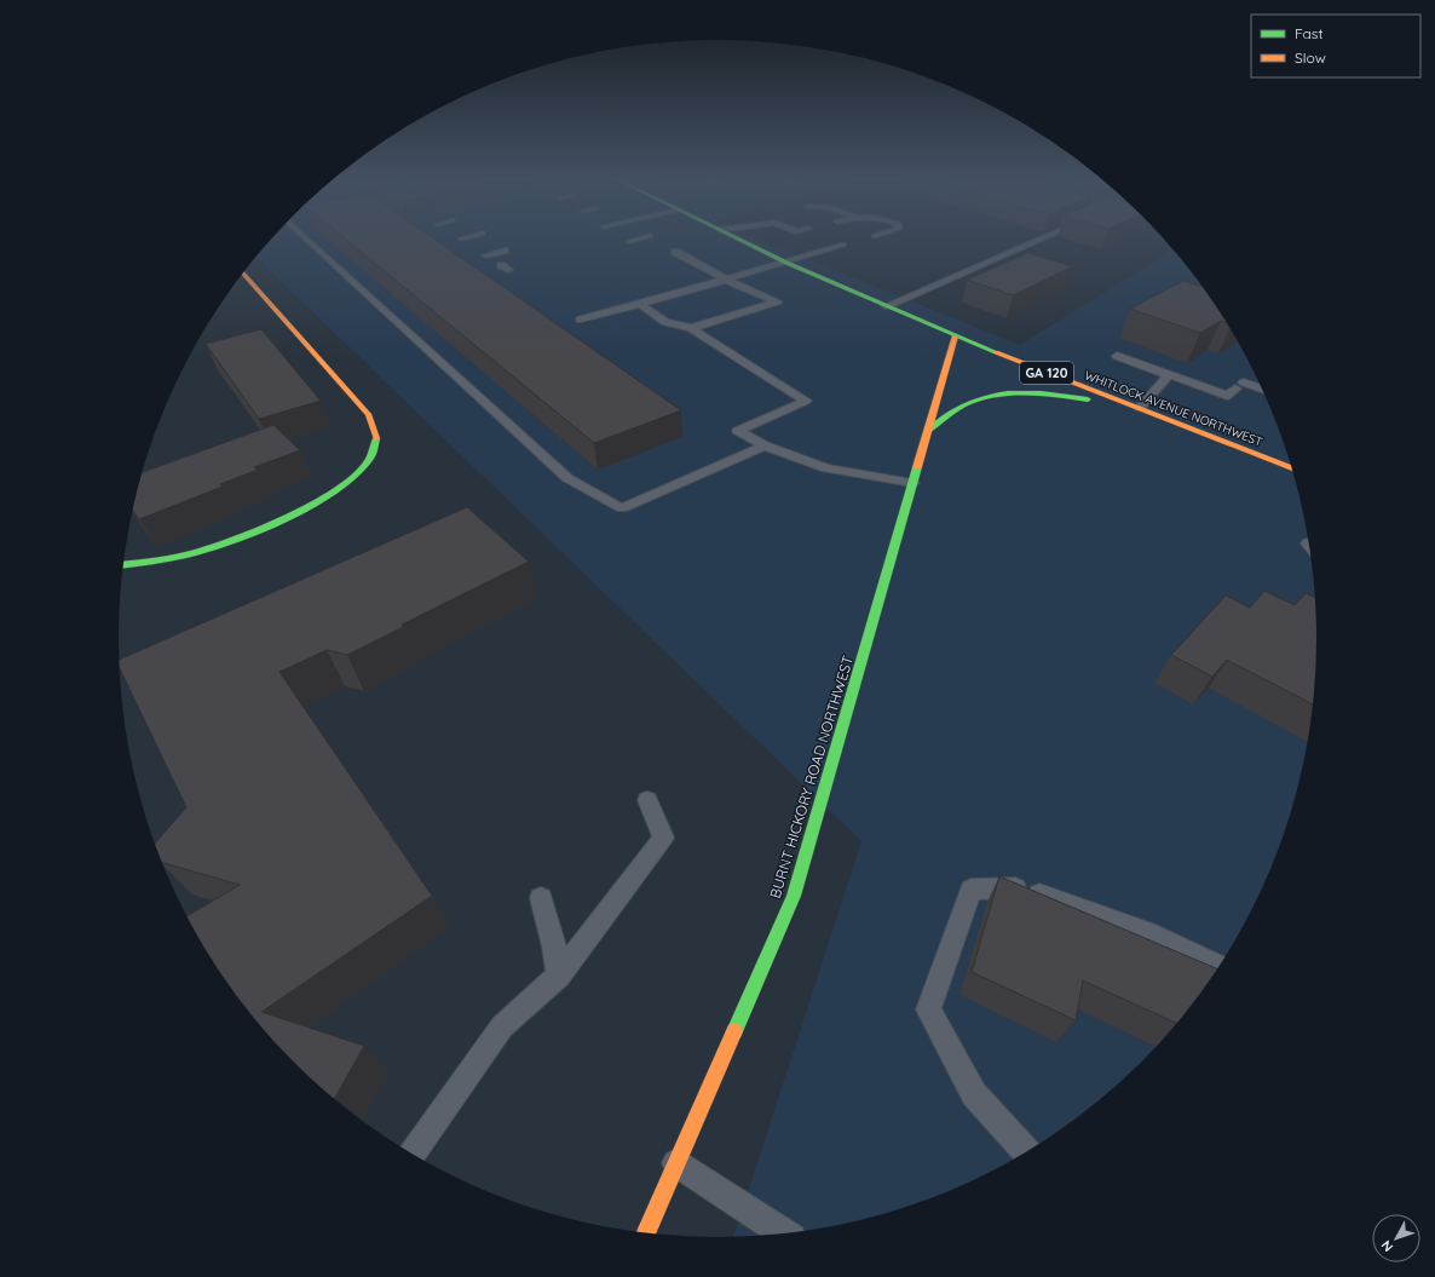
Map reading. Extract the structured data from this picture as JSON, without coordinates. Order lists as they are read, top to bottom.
{
  "streets": {
    "main road": ["GA 120", "WHITLOCK AVENUE NORTHWEST", "BURNT HICKORY ROAD NORTHWEST"]
  },
  "crossings": [
    ["WHITLOCK AVENUE NORTHWEST", "BURNT HICKORY ROAD NORTHWEST"]
  ],
  "legend": ["Fast", "Slow"],
  "north": "bottom left"
}
